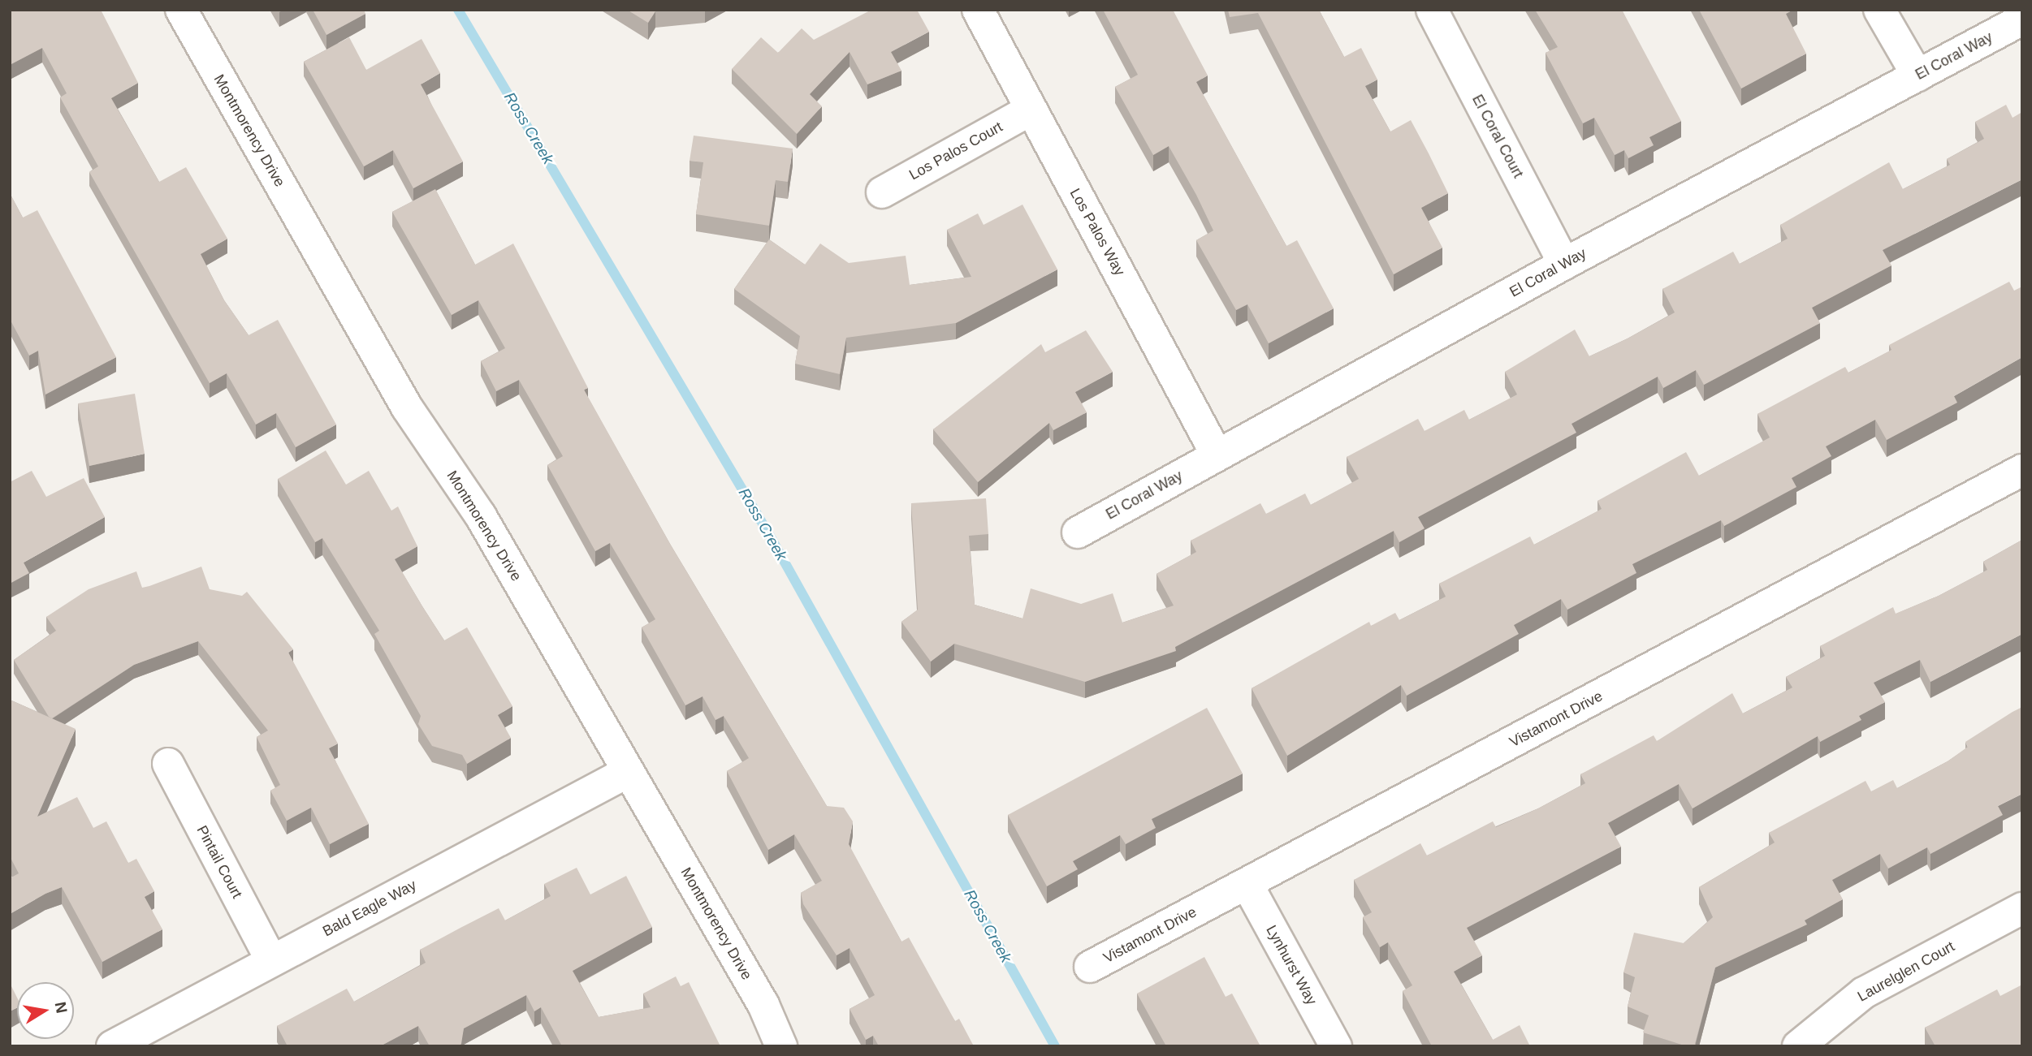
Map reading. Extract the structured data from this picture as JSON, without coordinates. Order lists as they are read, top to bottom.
{
  "streets": {
    "street": [
      "El Coral Way",
      "Montmorency Drive",
      "El Coral Court",
      "Los Palos Court",
      "Los Palos Way",
      "Vistamont Drive",
      "Pintail Court",
      "Bald Eagle Way",
      "Lynhurst Way",
      "Laurelglen Court"
    ]
  },
  "crossings": [
    ["El Coral Way", "El Coral Court"],
    ["El Coral Way", "Los Palos Way"],
    ["Montmorency Drive", "Bald Eagle Way"],
    ["Los Palos Court", "Los Palos Way"],
    ["Vistamont Drive", "Lynhurst Way"],
    ["Pintail Court", "Bald Eagle Way"]
  ],
  "water": ["Ross Creek"],
  "north": "right"
}
